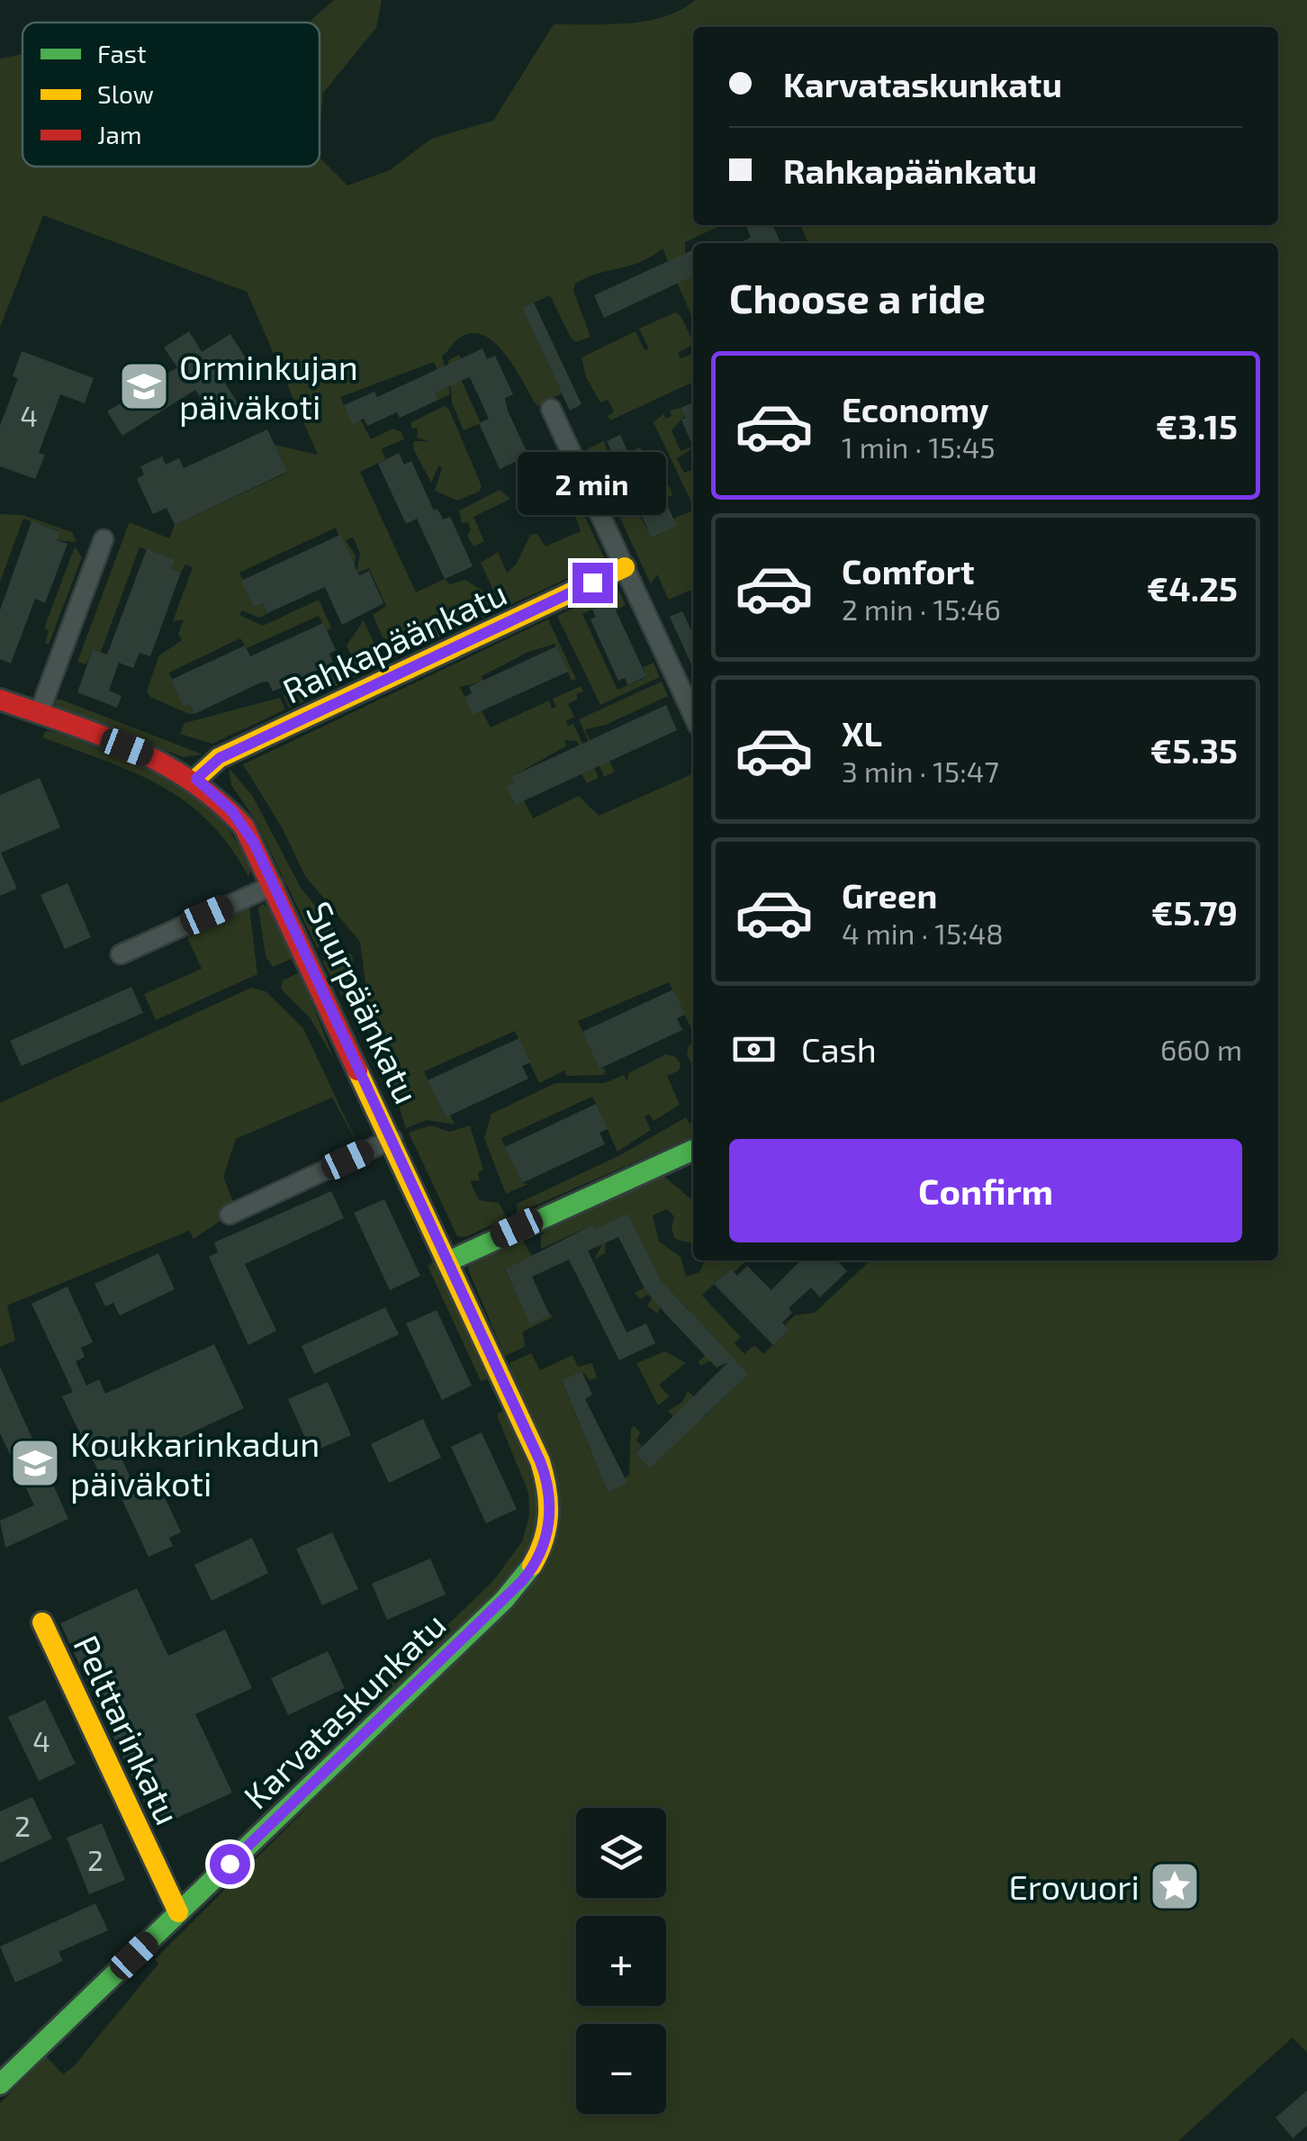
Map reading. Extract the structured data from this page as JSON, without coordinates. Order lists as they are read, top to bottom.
{
  "streets": {
    "street": [
      "Rahkapäänkatu",
      "Suurpäänkatu",
      "Karvataskunkatu",
      "Pelttarinkatu"
    ]
  },
  "crossings": [
    ["Rahkapäänkatu", "Suurpäänkatu"],
    ["Suurpäänkatu", "Karvataskunkatu"],
    ["Karvataskunkatu", "Pelttarinkatu"]
  ],
  "places": {
    "school or university": ["Orminkujan päiväkoti", "Koukkarinkadun päiväkoti"],
    "place": ["Erovuori"]
  },
  "house_numbers": [
    "4",
    "4",
    "2",
    "2"
  ],
  "legend": ["Fast", "Slow", "Jam"],
  "page": {
    "banner": ["Karvataskunkatu", "Rahkapäänkatu"],
    "heading": "Choose a ride",
    "list": [
      {
        "name": "Economy",
        "note": "1 min · 15:45",
        "value": "€3.15"
      },
      {
        "name": "Comfort",
        "note": "2 min · 15:46",
        "value": "€4.25"
      },
      {
        "name": "XL",
        "note": "3 min · 15:47",
        "value": "€5.35"
      },
      {
        "name": "Green",
        "note": "4 min · 15:48",
        "value": "€5.79"
      }
    ],
    "bubble": "2 min",
    "pay": ["Cash", "660 m"],
    "buttons": "Confirm",
    "map_buttons": ["+", "−"]
  }
}
